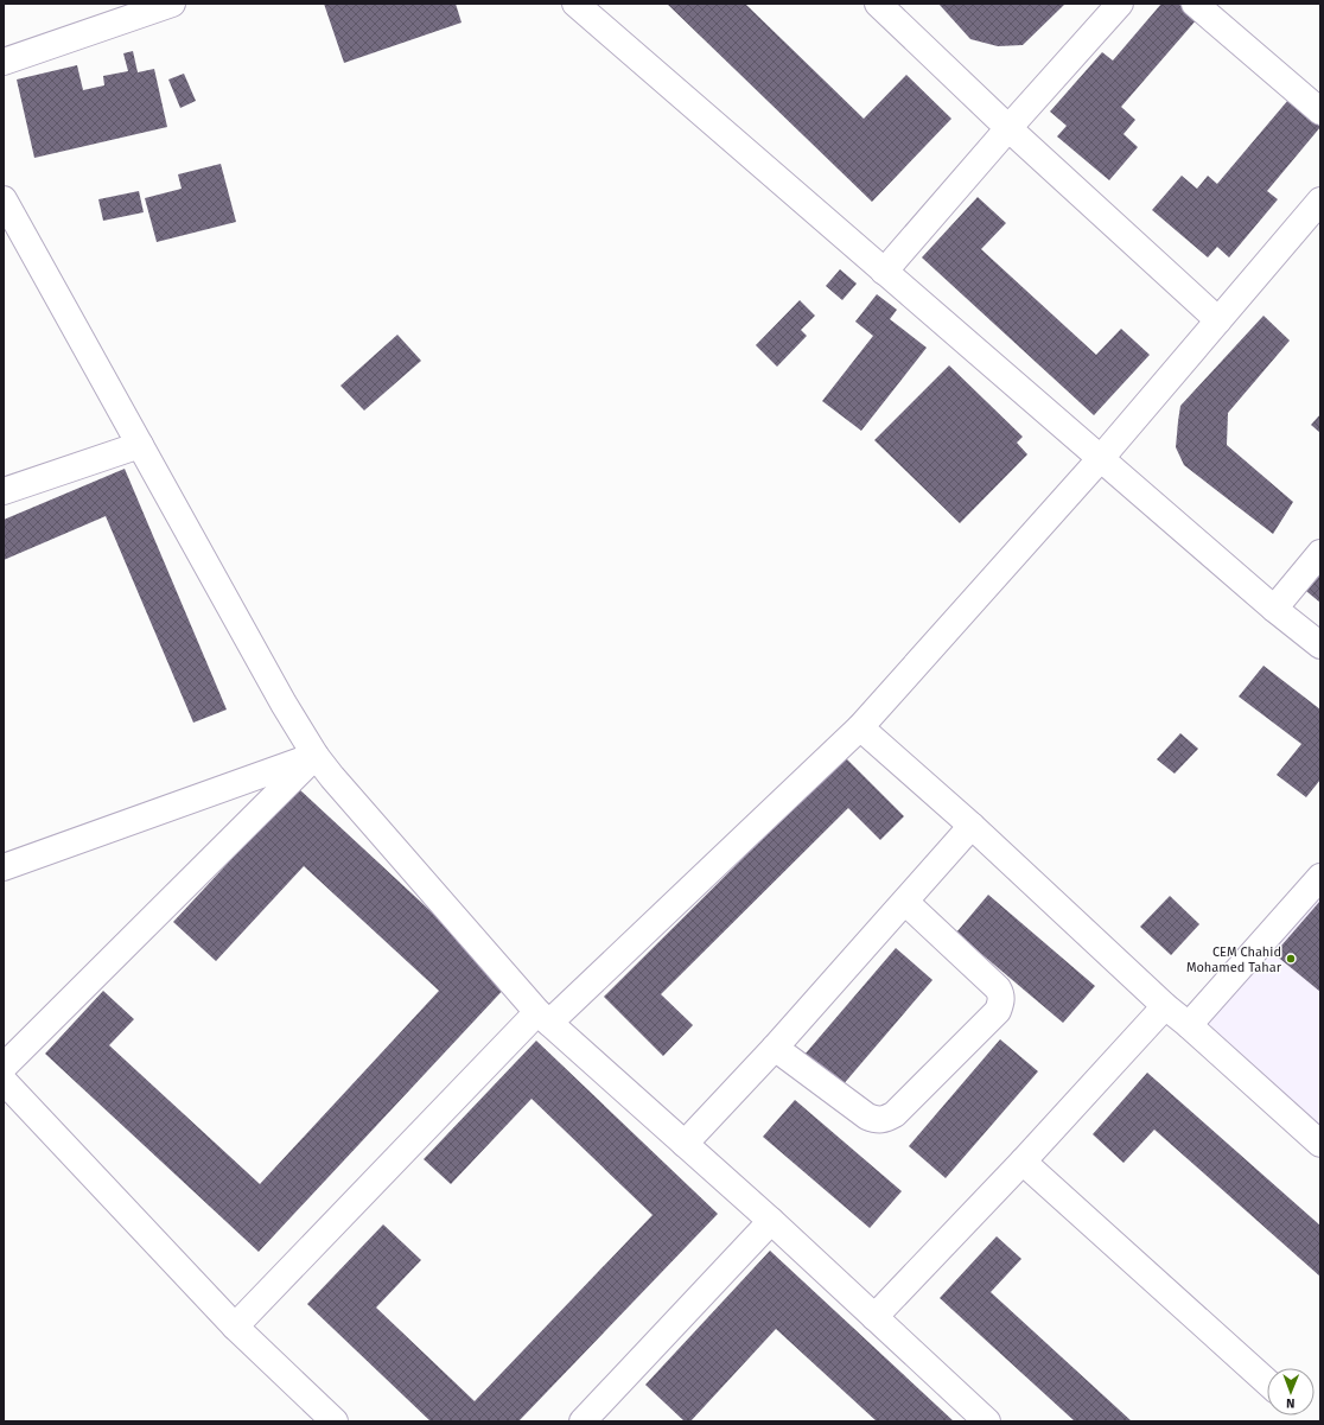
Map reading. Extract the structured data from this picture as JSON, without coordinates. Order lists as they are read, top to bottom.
{
  "places": ["CEM Chahid Mohamed Tahar"],
  "north": "bottom"
}
